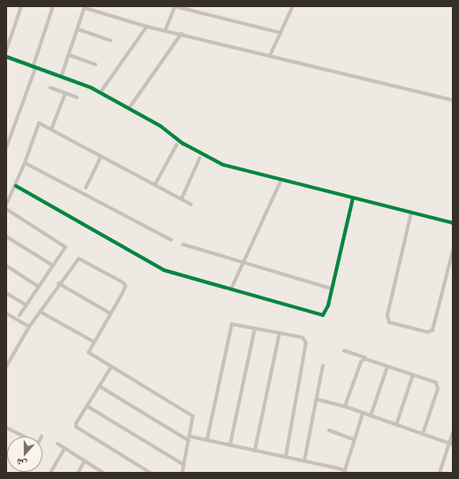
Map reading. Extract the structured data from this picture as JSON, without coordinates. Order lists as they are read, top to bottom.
{
  "north": "bottom"
}
